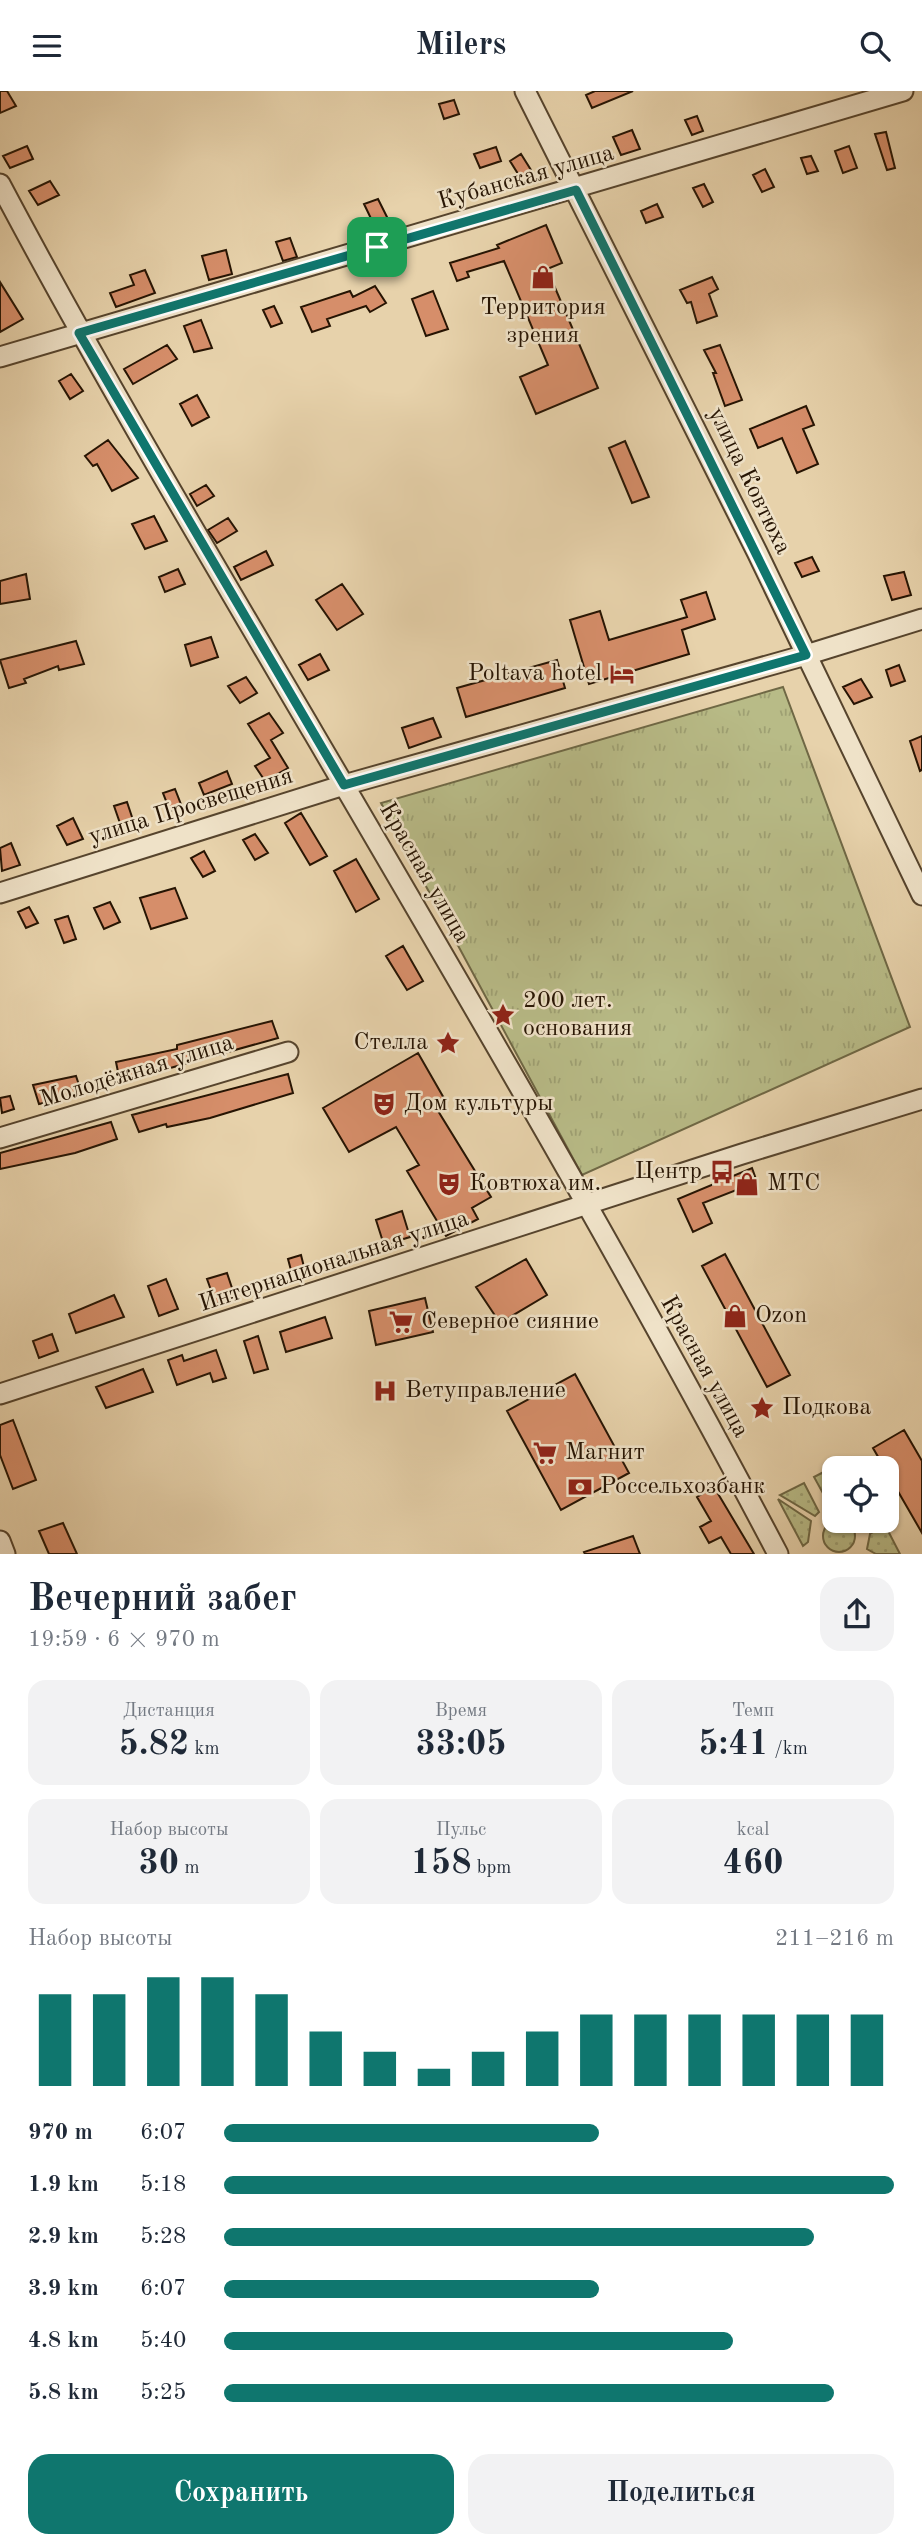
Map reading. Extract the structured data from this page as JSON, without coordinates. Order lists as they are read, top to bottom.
{
  "streets": {
    "street": [
      "Кубанская улица",
      "улица Ковтюха",
      "улица Просвещения",
      "Красная улица",
      "Молодёжная улица",
      "Интернациональная улица"
    ]
  },
  "crossings": [
    ["Кубанская улица", "улица Ковтюха"],
    ["Кубанская улица", "Красная улица"],
    ["улица Ковтюха", "улица Просвещения"],
    ["улица Просвещения", "Красная улица"],
    ["Красная улица", "Интернациональная улица"]
  ],
  "places": {
    "shop": ["Территория зрения", "МТС", "Ozon"],
    "hotel": ["Poltava hotel"],
    "place": ["200 лет. основания", "Стелла", "Подкова"],
    "theatre": ["Дом культуры", "Ковтюха им."],
    "bus stop": ["Центр"],
    "supermarket": ["Северное сияние", "Магнит"],
    "hospital": ["Ветуправление"],
    "bank": ["Россельхозбанк"]
  },
  "page": {
    "header": "Milers",
    "heading": ["Вечерний забег", "19:59 · 6 × 970 m"],
    "stats": [
      ["Дистанция", "5.82 km"],
      ["Время", "33:05"],
      ["Темп", "5:41 /km"],
      ["Набор высоты", "30 m"],
      ["Пульс", "158 bpm"],
      ["kcal", "460"]
    ],
    "chart": ["Набор высоты", "211–216 m"],
    "list": [
      {
        "name": "970 m",
        "note": "6:07"
      },
      {
        "name": "1.9 km",
        "note": "5:18"
      },
      {
        "name": "2.9 km",
        "note": "5:28"
      },
      {
        "name": "3.9 km",
        "note": "6:07"
      },
      {
        "name": "4.8 km",
        "note": "5:40"
      },
      {
        "name": "5.8 km",
        "note": "5:25"
      }
    ],
    "buttons": ["Сохранить", "Поделиться"]
  }
}
